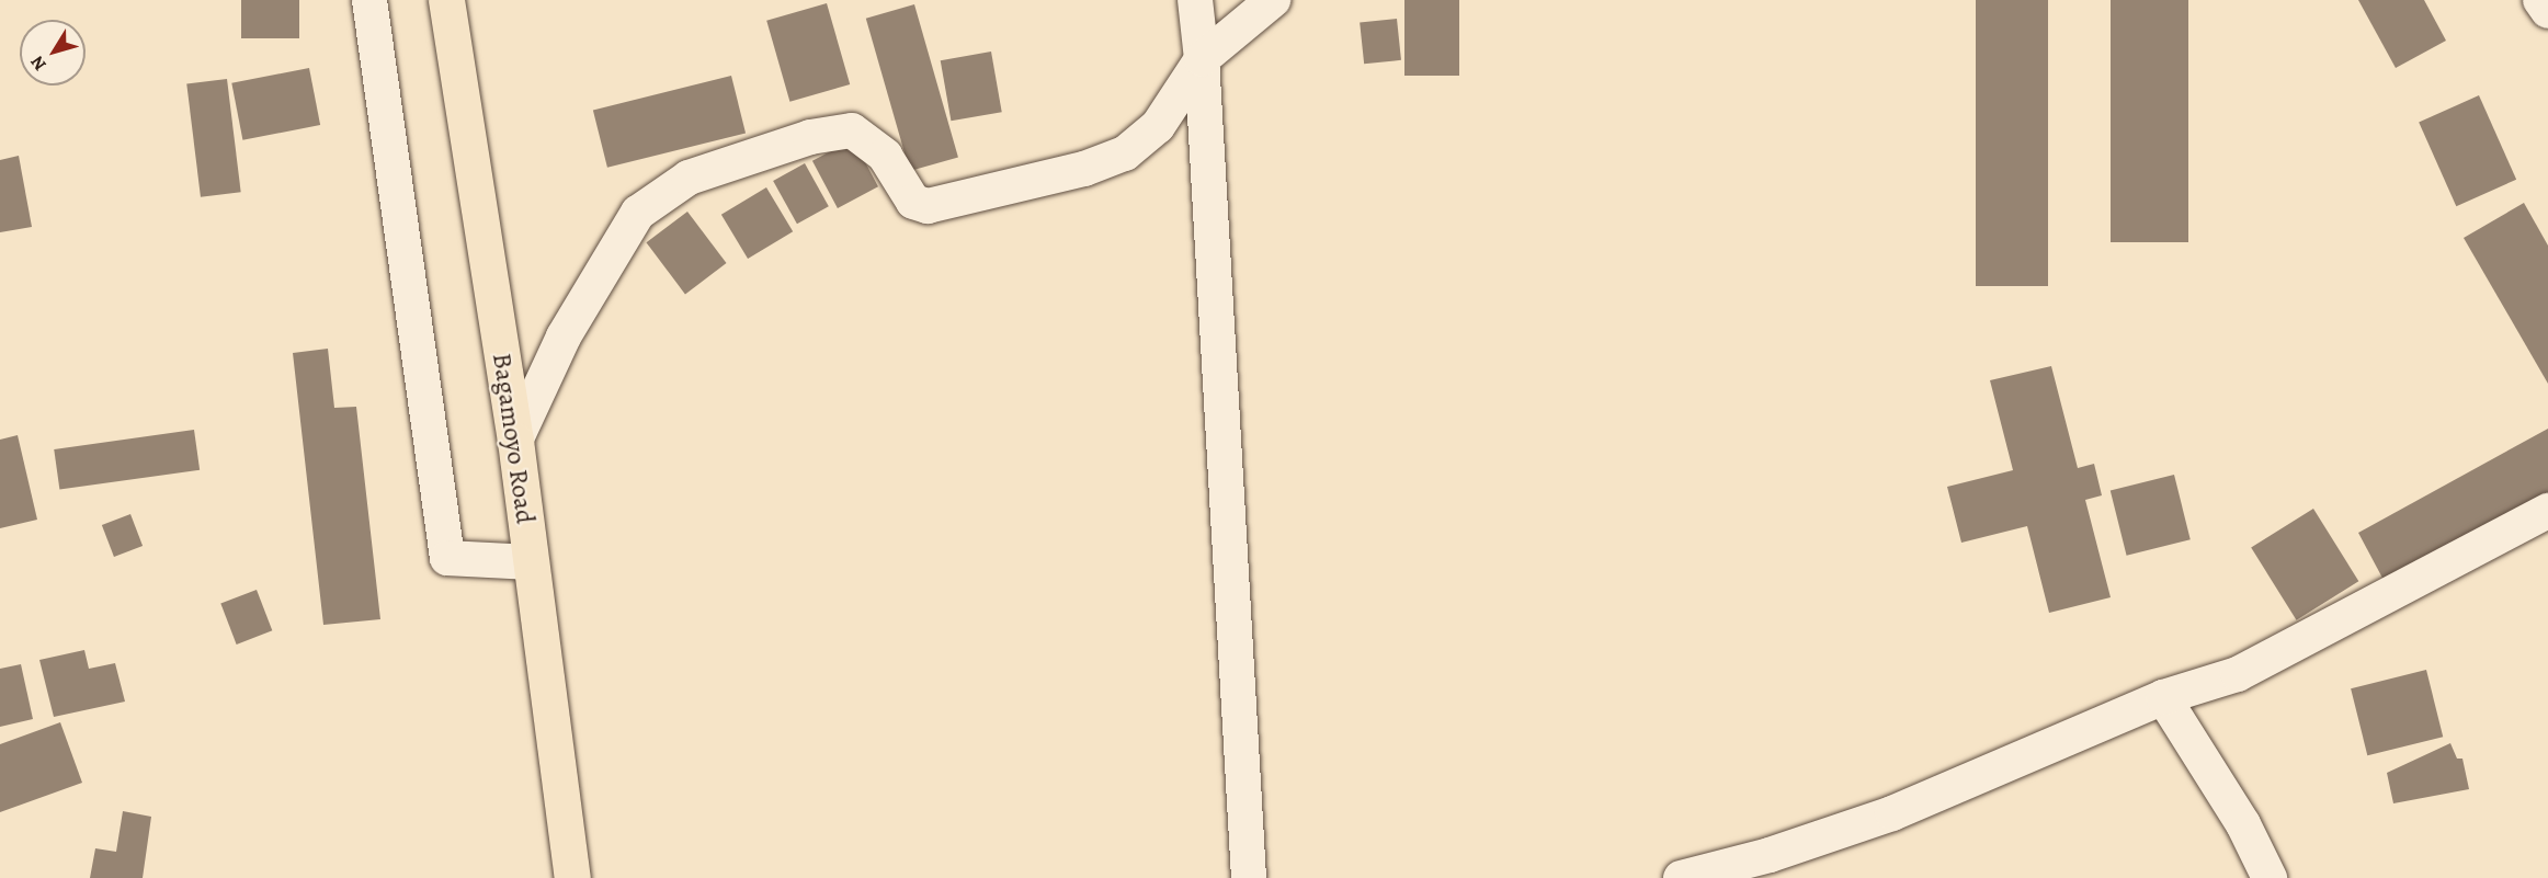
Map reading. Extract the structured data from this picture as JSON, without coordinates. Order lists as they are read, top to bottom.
{
  "streets": {
    "highway": ["Bagamoyo Road"]
  },
  "north": "bottom left"
}
